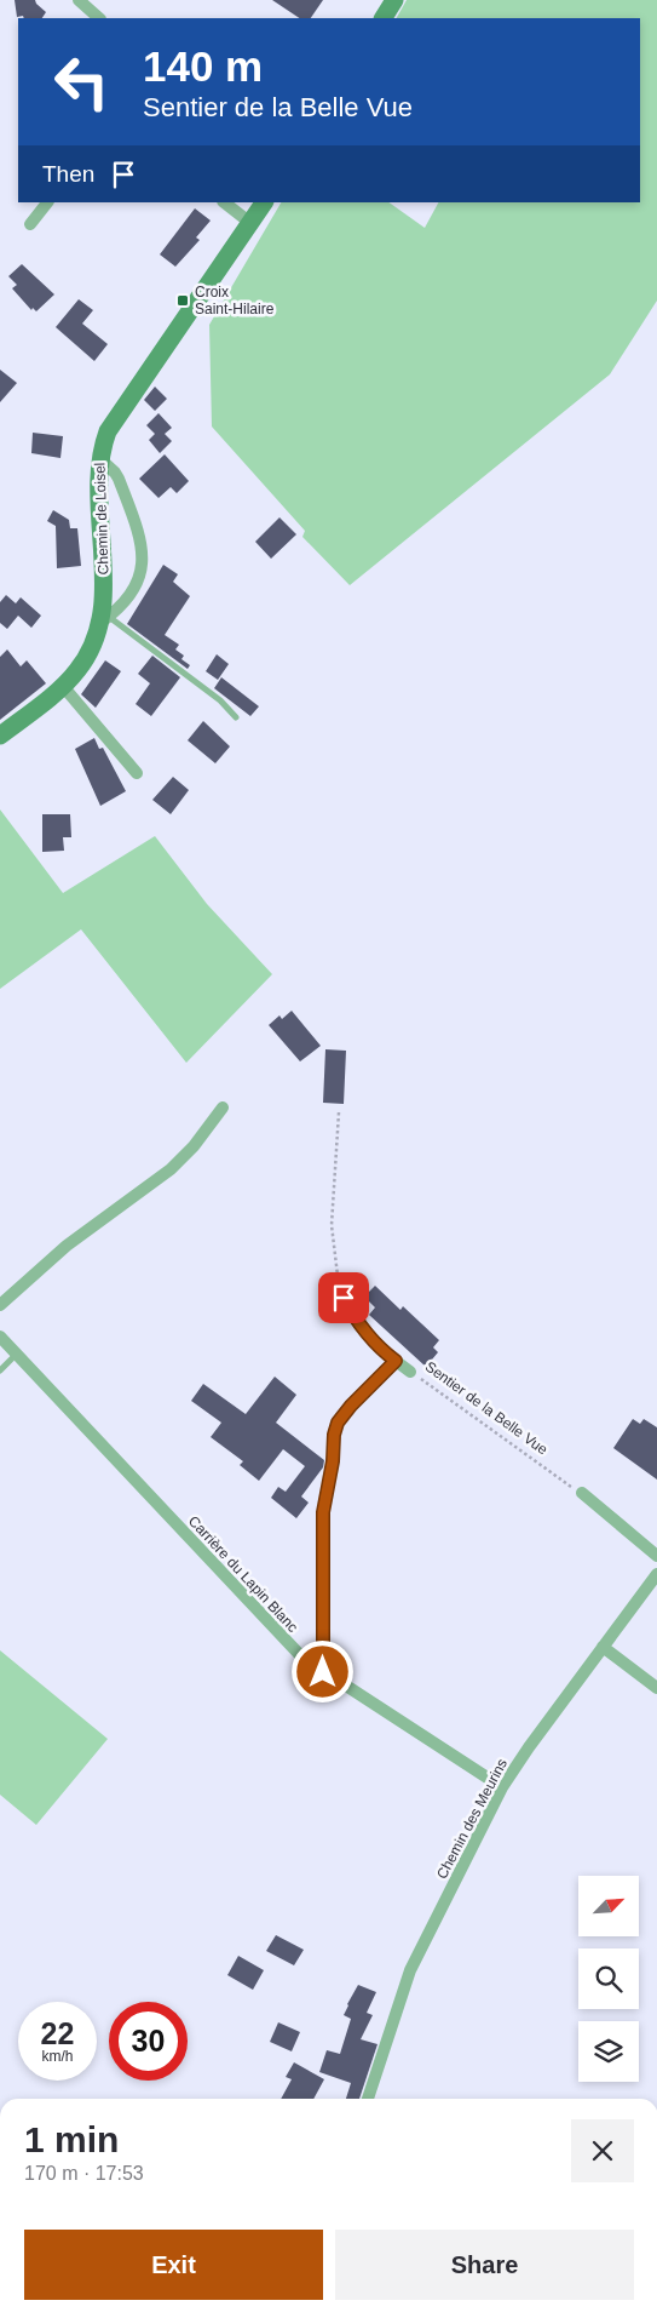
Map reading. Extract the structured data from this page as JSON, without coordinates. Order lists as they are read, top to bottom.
{
  "streets": {
    "street": [
      "Chemin de Loisel",
      "Sentier de la Belle Vue",
      "Carrière du Lapin Blanc",
      "Chemin des Meurins"
    ]
  },
  "crossings": [
    ["Carrière du Lapin Blanc", "Chemin des Meurins"]
  ],
  "places": {
    "transit": ["Croix Saint-Hilaire"]
  },
  "north": "top right",
  "page": {
    "turn": ["140 m", "Sentier de la Belle Vue"],
    "then": "Then",
    "speed": "22 km/h",
    "limit": "30",
    "heading": ["1 min", "170 m · 17:53"],
    "buttons": ["Exit", "Share"]
  }
}
